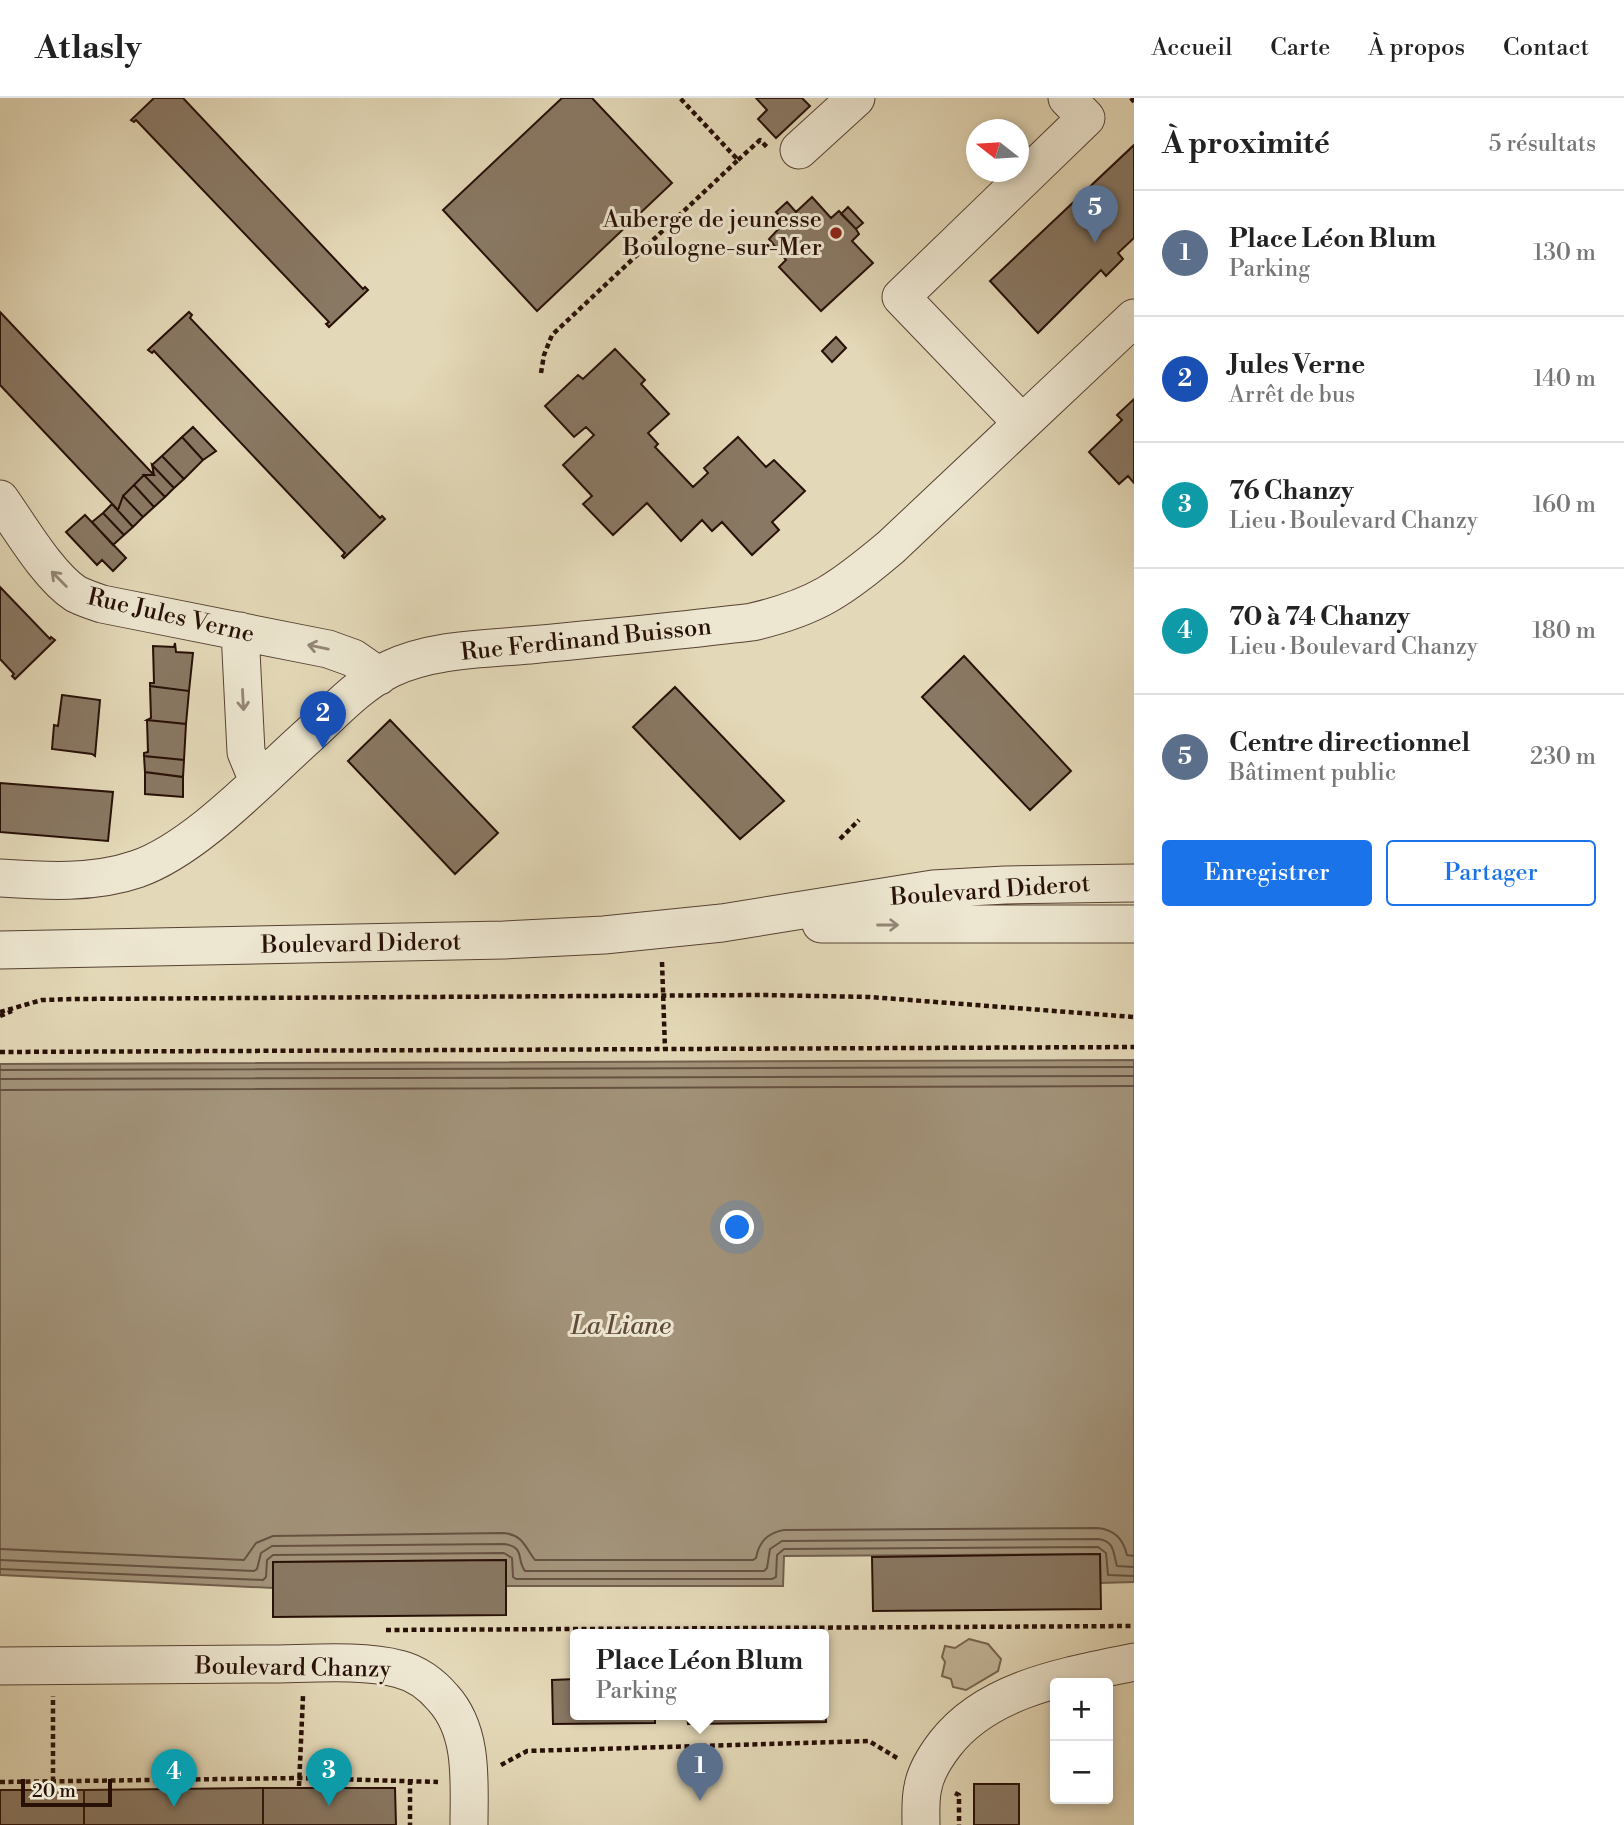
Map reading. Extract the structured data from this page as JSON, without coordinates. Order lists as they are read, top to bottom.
{
  "streets": {
    "street": [
      "Rue Jules Verne",
      "Rue Ferdinand Buisson",
      "Boulevard Diderot",
      "Boulevard Chanzy"
    ]
  },
  "crossings": [
    ["Rue Jules Verne", "Rue Ferdinand Buisson"]
  ],
  "one_way": ["Rue Jules Verne"],
  "water": ["La Liane"],
  "places": ["Auberge de jeunesse Boulogne-sur-Mer"],
  "scale_bar": "20 m",
  "north": "left",
  "page": {
    "header": "Atlasly",
    "nav": [
      "Accueil",
      "Carte",
      "À propos",
      "Contact"
    ],
    "heading": ["À proximité", "5 résultats"],
    "pins": [
      "5",
      "2",
      "1",
      "3",
      "4"
    ],
    "list": [
      {
        "mark": "1",
        "name": "Place Léon Blum",
        "note": "Parking",
        "value": "130 m"
      },
      {
        "mark": "2",
        "name": "Jules Verne",
        "note": "Arrêt de bus",
        "value": "140 m"
      },
      {
        "mark": "3",
        "name": "76 Chanzy",
        "note": "Lieu · Boulevard Chanzy",
        "value": "160 m"
      },
      {
        "mark": "4",
        "name": "70 à 74 Chanzy",
        "note": "Lieu · Boulevard Chanzy",
        "value": "180 m"
      },
      {
        "mark": "5",
        "name": "Centre directionnel",
        "note": "Bâtiment public",
        "value": "230 m"
      }
    ],
    "buttons": ["Enregistrer", "Partager"],
    "popup": ["Place Léon Blum", "Parking"],
    "map_buttons": ["+", "−"],
    "scale": "20 m"
  }
}
